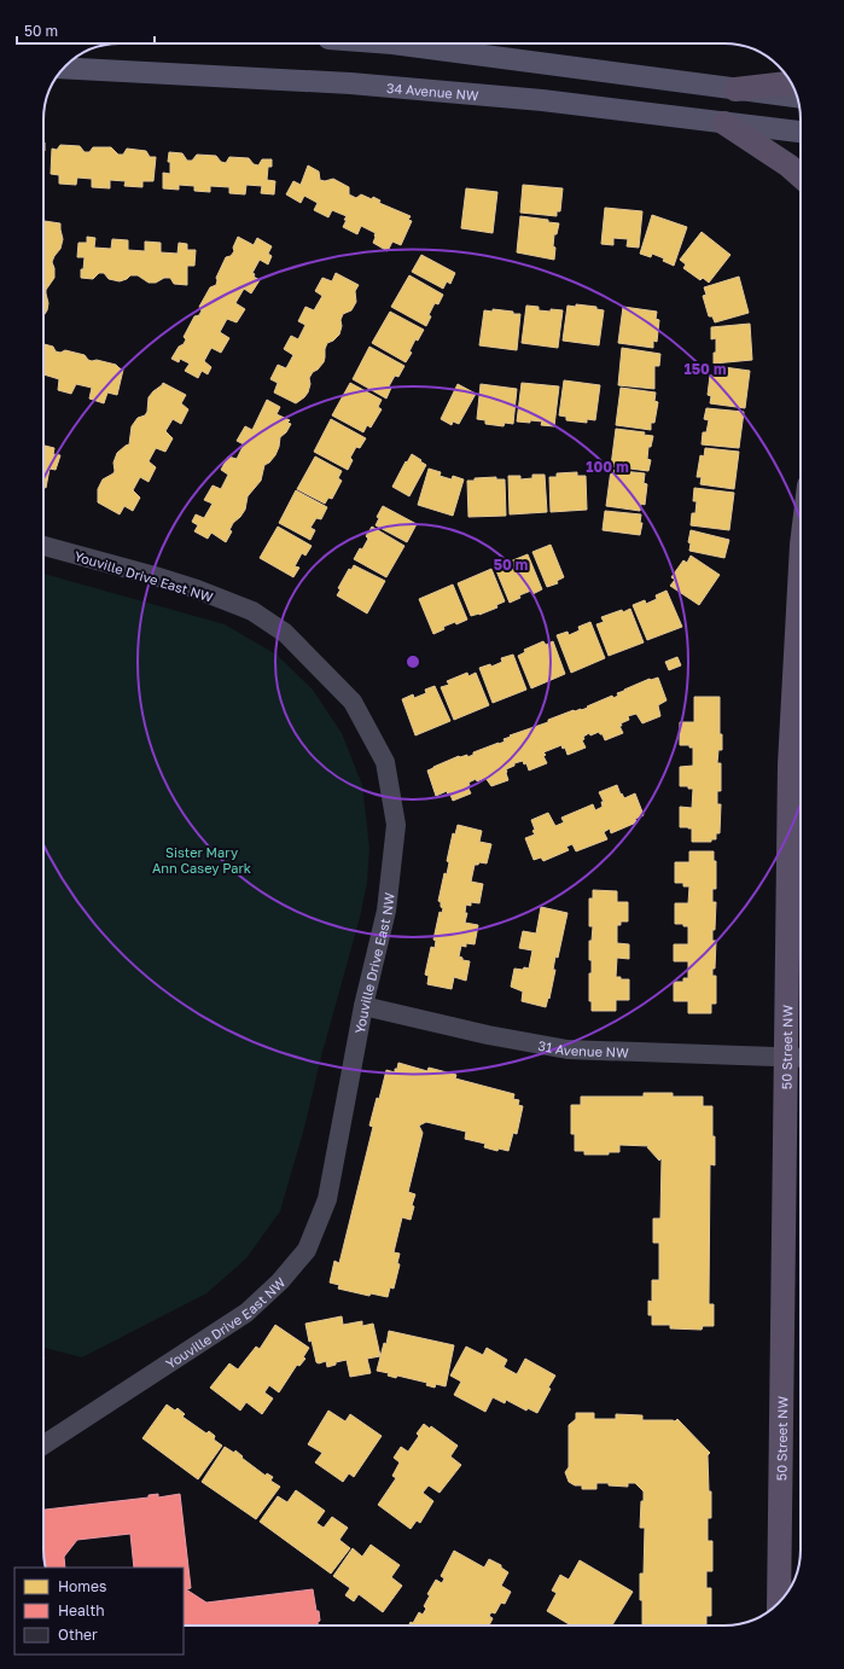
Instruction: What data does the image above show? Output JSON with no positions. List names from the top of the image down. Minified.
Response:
{"streets":{"main road":["34 Avenue NW","50 Street NW"],"street":["Youville Drive East NW","31 Avenue NW"]},"crossings":[["Youville Drive East NW","31 Avenue NW"],["50 Street NW","31 Avenue NW"]],"parks":["Sister Mary Ann Casey Park"],"legend":["Homes","Health","Other"],"scale_bar":"50 m","rings":["150 m","100 m","50 m"]}
